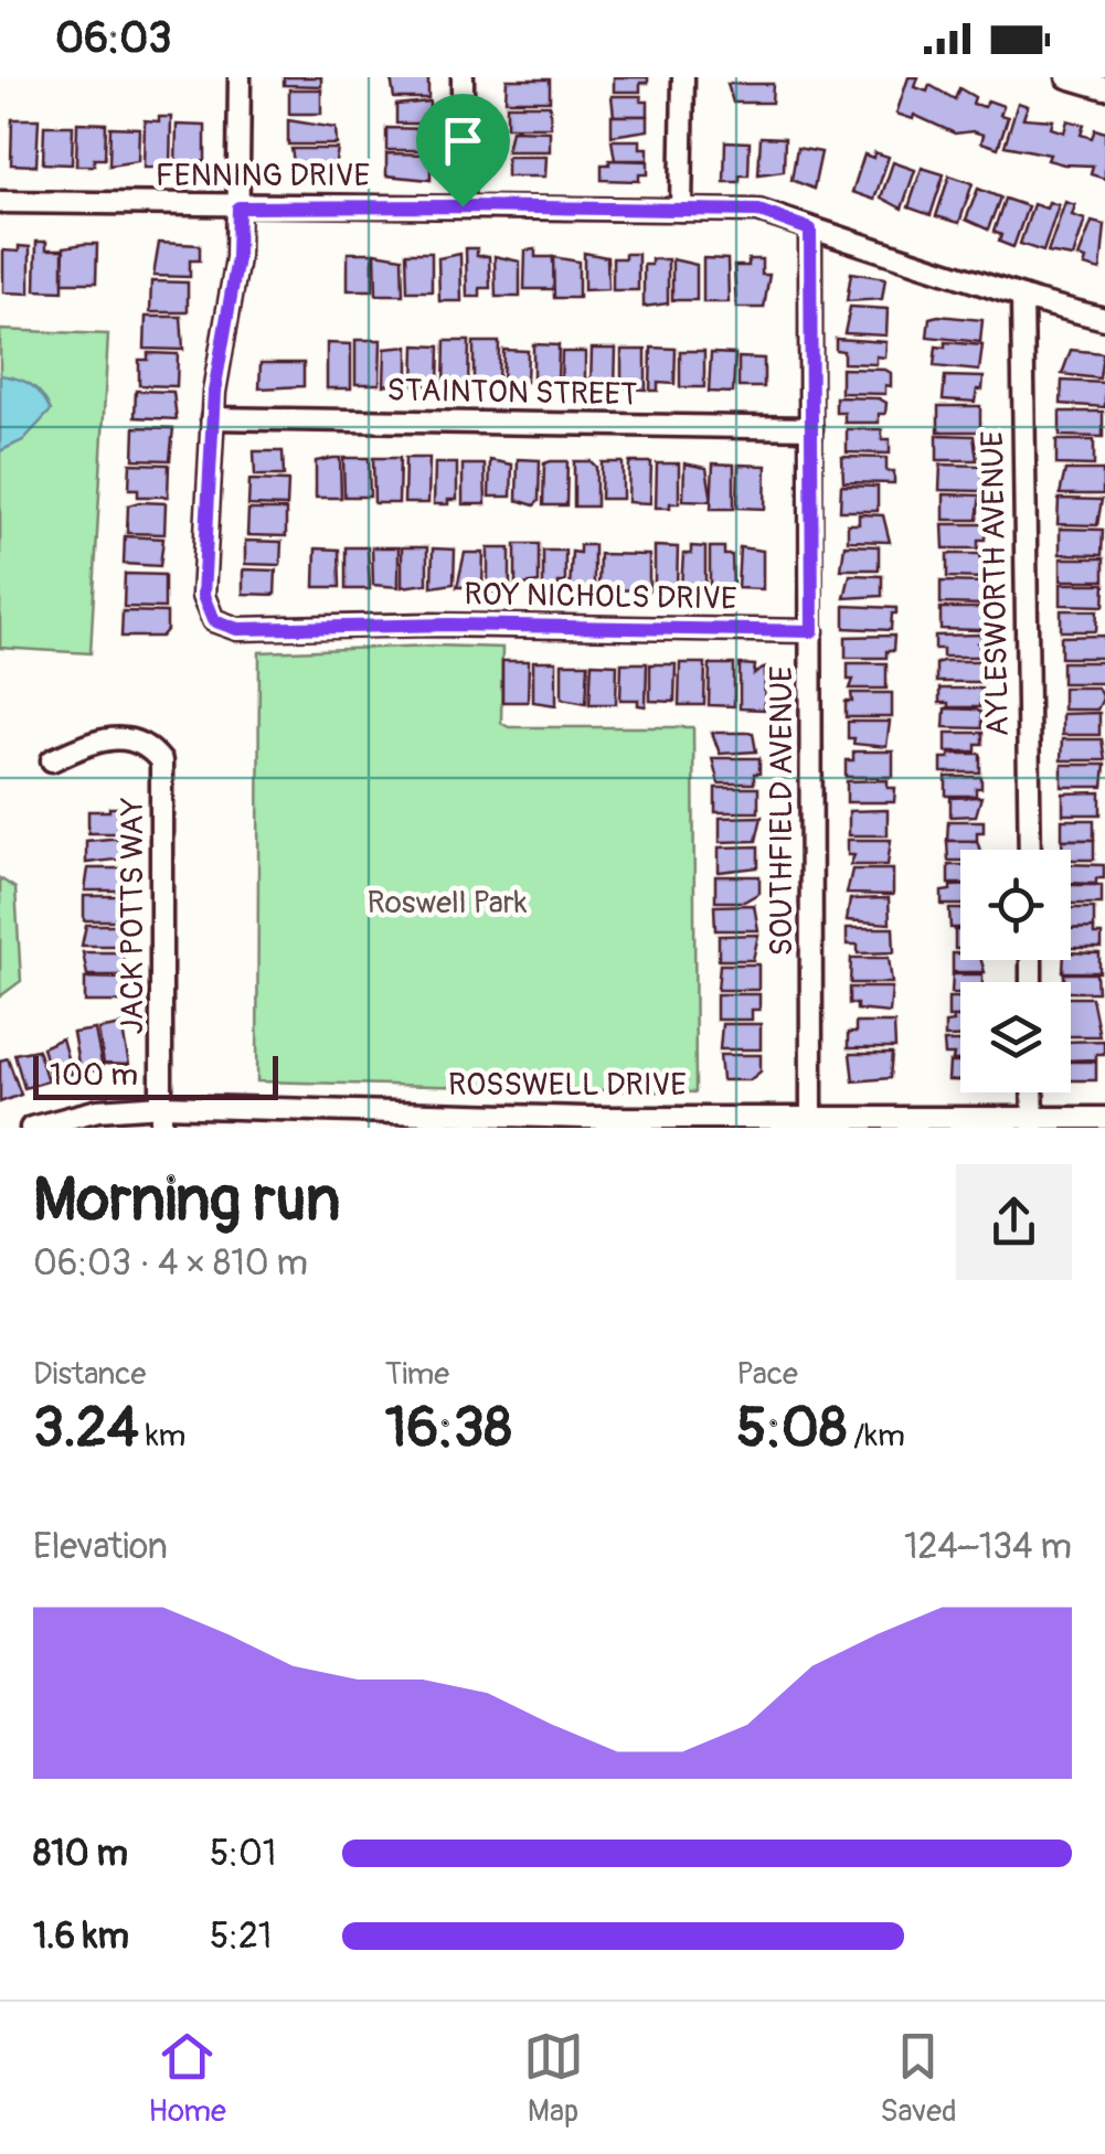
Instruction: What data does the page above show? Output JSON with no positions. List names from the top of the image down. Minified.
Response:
{"streets":{"street":["FENNING DRIVE","STAINTON STREET","AYLESWORTH AVENUE","ROY NICHOLS DRIVE","SOUTHFIELD AVENUE","JACK POTTS WAY","ROSSWELL DRIVE"]},"crossings":[["FENNING DRIVE","AYLESWORTH AVENUE"],["FENNING DRIVE","ROY NICHOLS DRIVE"],["FENNING DRIVE","SOUTHFIELD AVENUE"],["STAINTON STREET","ROY NICHOLS DRIVE"],["STAINTON STREET","SOUTHFIELD AVENUE"],["ROY NICHOLS DRIVE","SOUTHFIELD AVENUE"],["SOUTHFIELD AVENUE","ROSSWELL DRIVE"],["JACK POTTS WAY","ROSSWELL DRIVE"]],"parks":["Roswell Park"],"scale_bar":"100 m","page":{"status":"06:03","scale":"100 m","heading":["Morning run","06:03 · 4 × 810 m"],"stats":[["Distance","3.24 km"],["Time","16:38"],["Pace","5:08 /km"]],"chart":["Elevation","124–134 m"],"list":[{"name":"810 m","note":"5:01"},{"name":"1.6 km","note":"5:21"}],"tabs":["Home","Map","Saved"]}}
